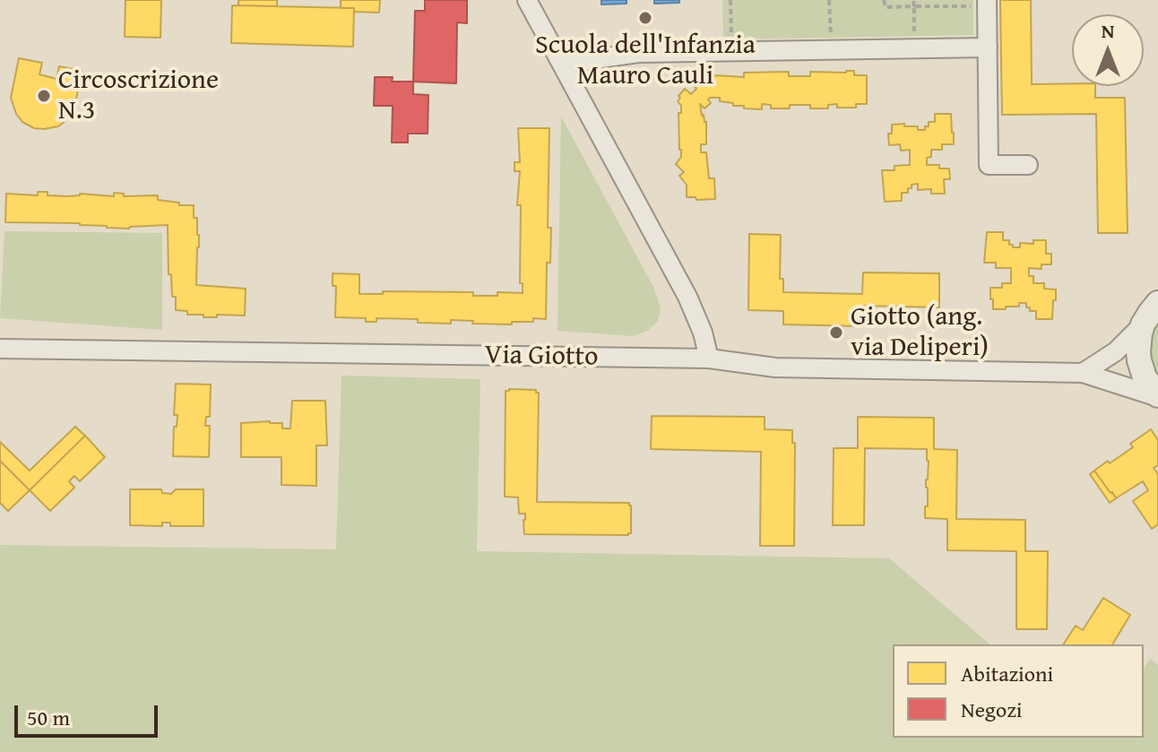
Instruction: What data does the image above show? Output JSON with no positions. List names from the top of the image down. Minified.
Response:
{"streets":{"street":["Via Giotto"]},"places":["Scuola dell'Infanzia Mauro Cauli","Circoscrizione N.3","Giotto (ang. via Deliperi)"],"legend":["Abitazioni","Negozi"],"scale_bar":"50 m","north":"top"}
